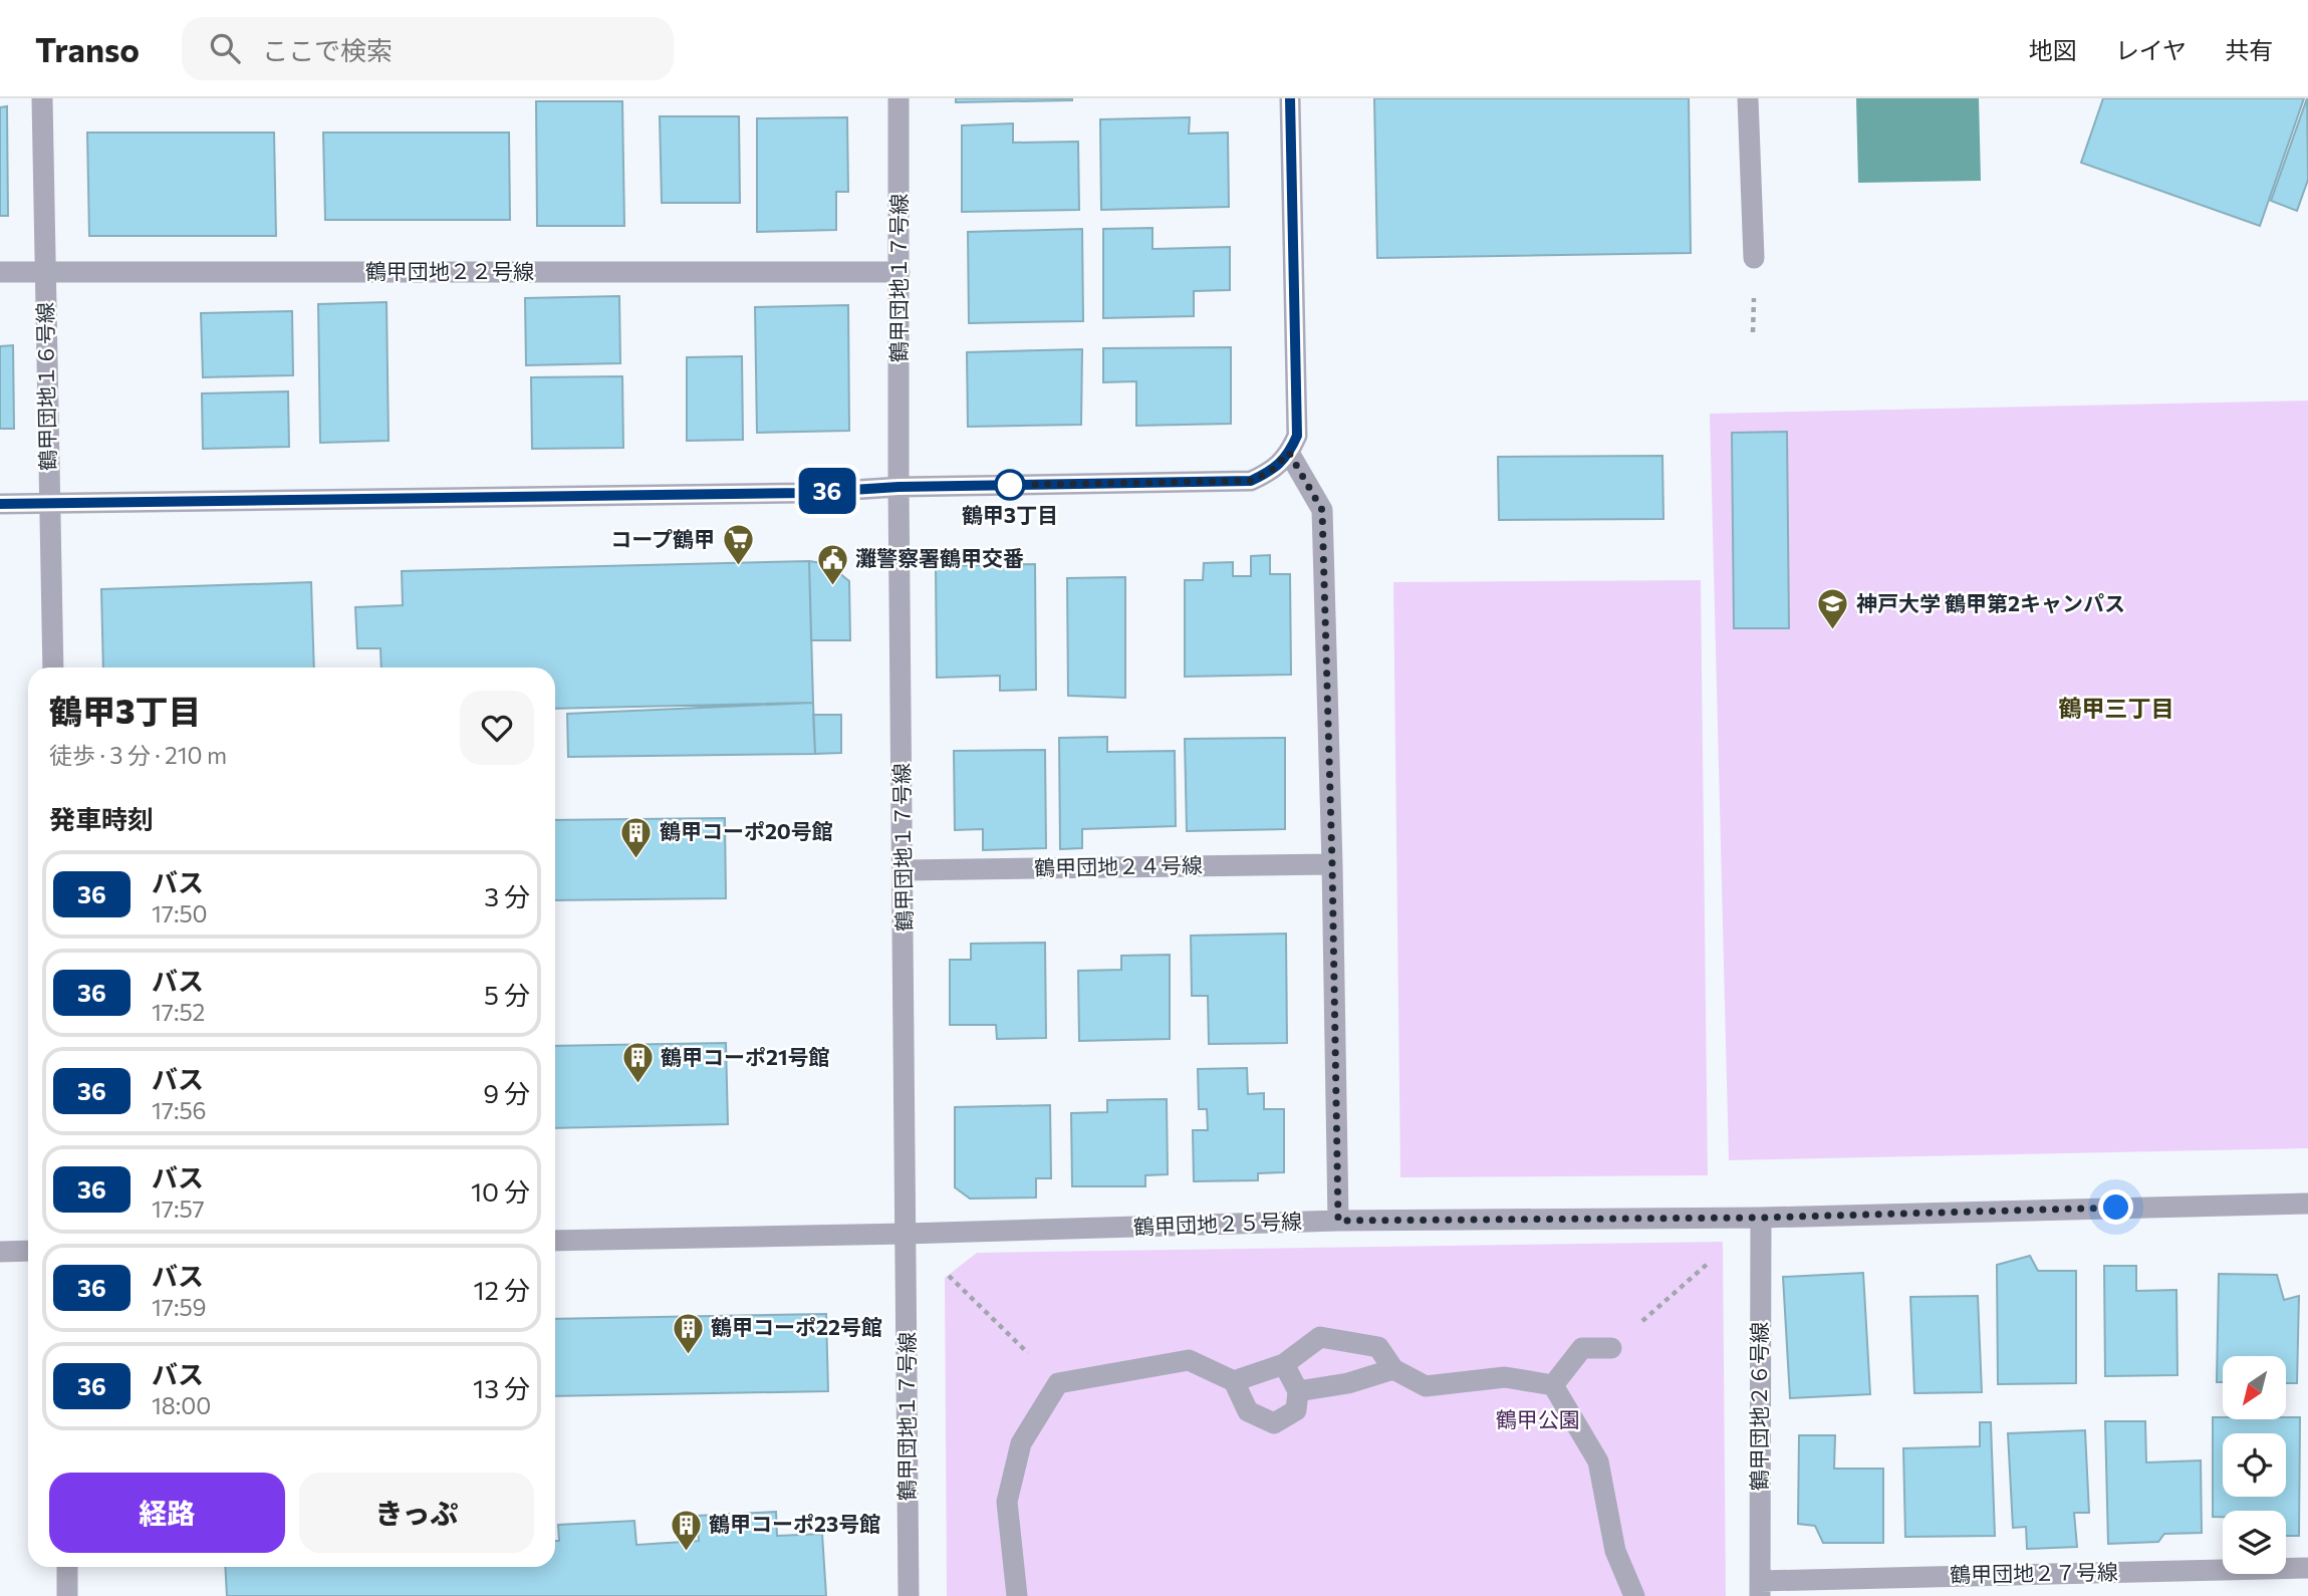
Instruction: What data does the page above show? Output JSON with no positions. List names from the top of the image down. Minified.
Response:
{"streets":{"street":["鶴甲団地２２号線","鶴甲団地１７号線","鶴甲団地１６号線","鶴甲団地２４号線","鶴甲団地２５号線","鶴甲団地２６号線","鶴甲団地２７号線"]},"crossings":[["鶴甲団地２２号線","鶴甲団地１７号線"],["鶴甲団地２２号線","鶴甲団地１６号線"],["鶴甲団地１７号線","鶴甲団地２４号線"],["鶴甲団地１７号線","鶴甲団地２５号線"],["鶴甲団地２５号線","鶴甲団地２６号線"],["鶴甲団地２６号線","鶴甲団地２７号線"]],"districts":["鶴甲三丁目"],"parks":["鶴甲公園"],"places":{"other":["鶴甲3丁目"],"supermarket":["コープ鶴甲"],"public building":["灘警察署鶴甲交番"],"school or university":["神戸大学 鶴甲第2キャンパス"],"building":["鶴甲コーポ20号館","鶴甲コーポ21号館","鶴甲コーポ22号館","鶴甲コーポ23号館"]},"lines":["bus line 36"],"north":"bottom left","page":{"header":"Transo","search":"ここで検索","nav":["地図","レイヤ","共有"],"on_map":"36","heading":[["鶴甲3丁目","徒歩 · 3 分 · 210 m"],"発車時刻"],"list":[{"mark":"36","name":"バス","note":"17:50","value":"3 分"},{"mark":"36","name":"バス","note":"17:52","value":"5 分"},{"mark":"36","name":"バス","note":"17:56","value":"9 分"},{"mark":"36","name":"バス","note":"17:57","value":"10 分"},{"mark":"36","name":"バス","note":"17:59","value":"12 分"},{"mark":"36","name":"バス","note":"18:00","value":"13 分"}],"buttons":["経路","きっぷ"]}}
